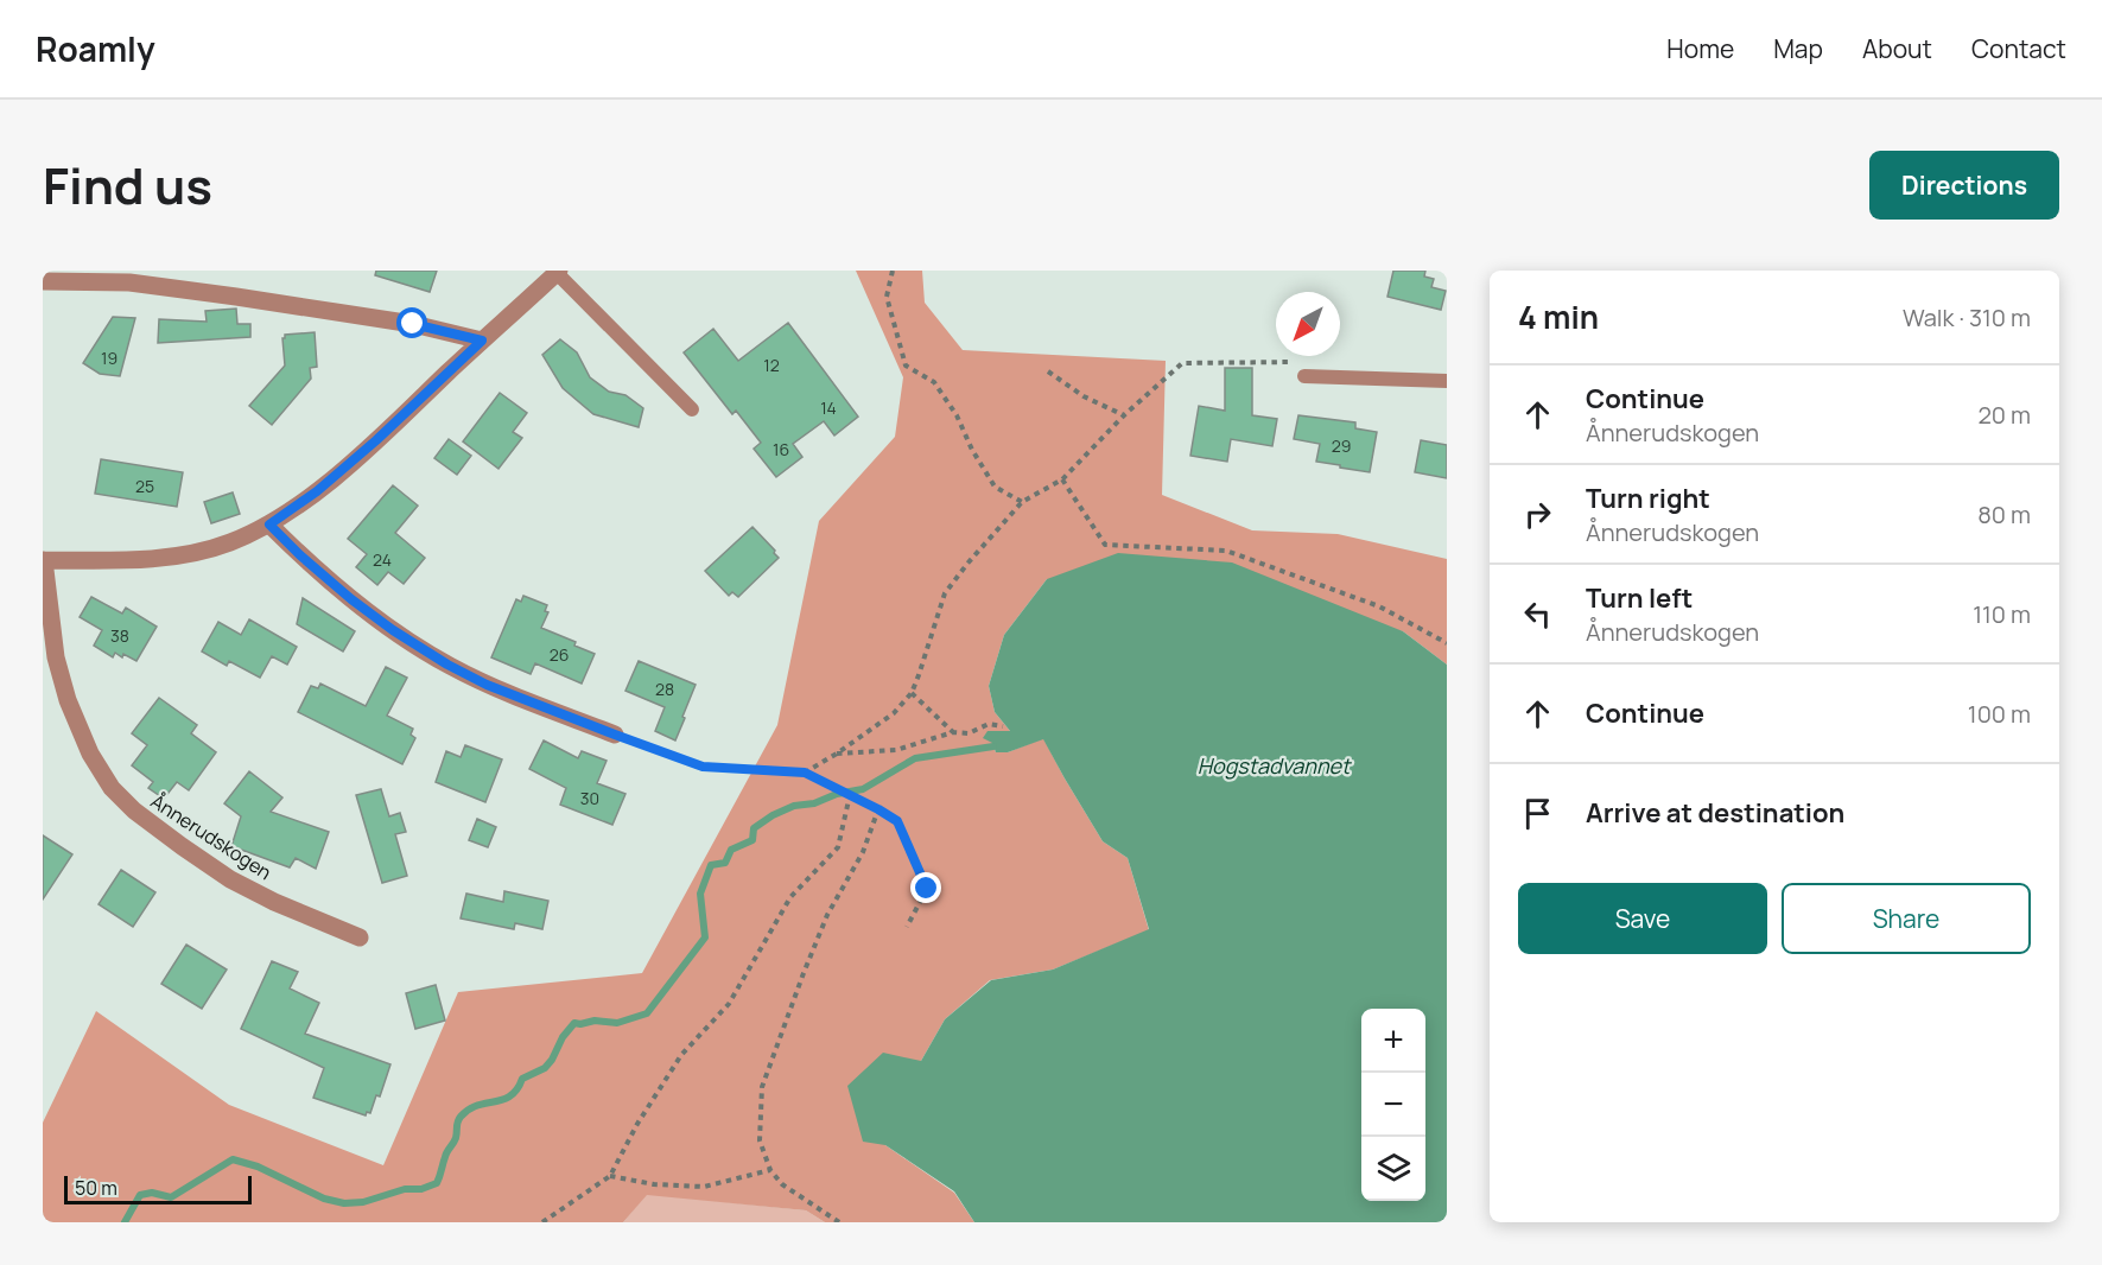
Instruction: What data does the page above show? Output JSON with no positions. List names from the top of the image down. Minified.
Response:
{"streets":{"street":["Ånnerudskogen"]},"water":["Hogstadvannet"],"house_numbers":["19","12","14","29","16","25","24","38","26","28","30"],"scale_bar":"50 m","north":"bottom left","page":{"header":"Roamly","nav":["Home","Map","About","Contact"],"title":"Find us","buttons":["Directions",["Save","Share"]],"heading":["4 min","Walk · 310 m"],"list":[["Continue","Ånnerudskogen","20 m"],["Turn right","Ånnerudskogen","80 m"],["Turn left","Ånnerudskogen","110 m"],["Continue","100 m"],"Arrive at destination"],"map_buttons":["+","−"],"scale":"50 m"}}
